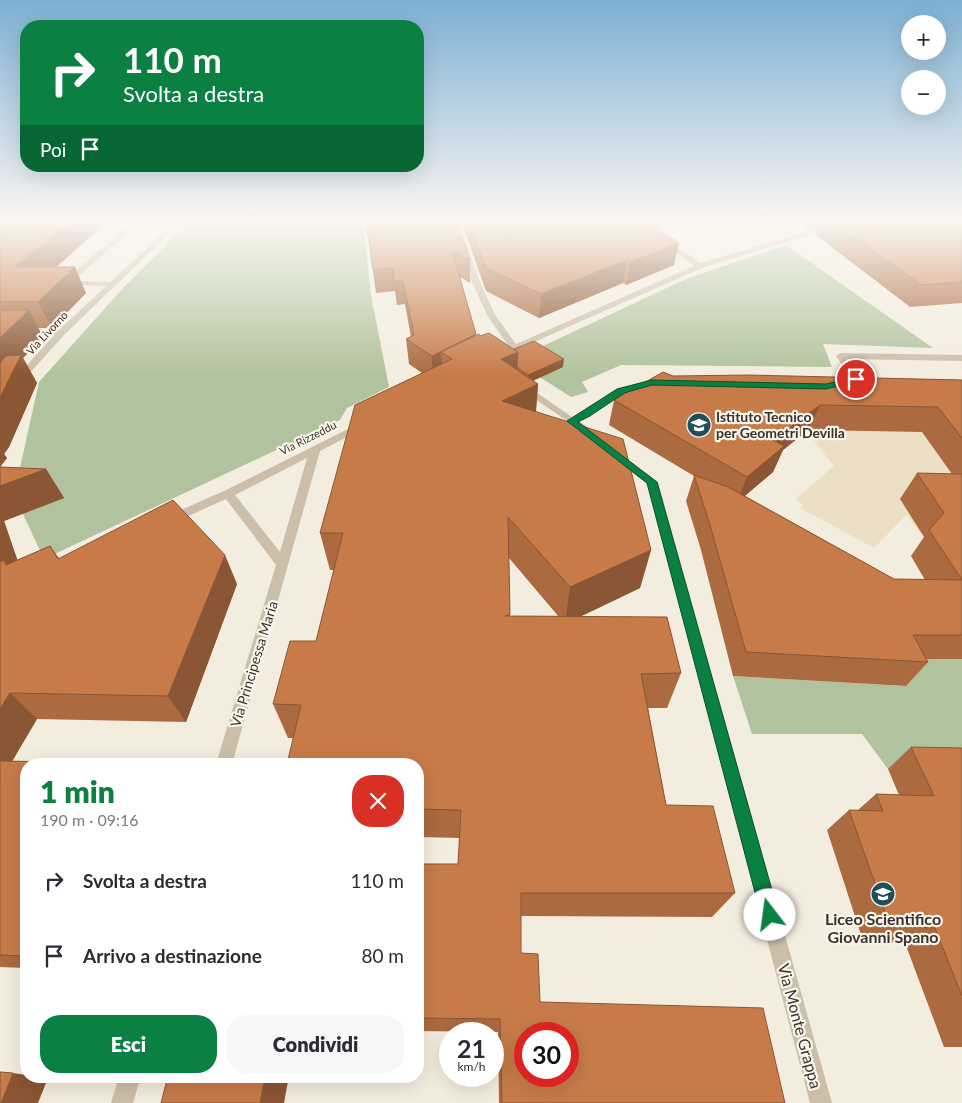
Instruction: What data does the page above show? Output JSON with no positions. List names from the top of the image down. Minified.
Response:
{"streets":{"street":["Via Livorno","Via Rizzeddu","Via Principessa Maria","Via Monte Grappa"]},"crossings":[["Via Rizzeddu","Via Principessa Maria"]],"places":{"school or university":["Istituto Tecnico per Geometri Devilla","Liceo Scientifico Giovanni Spano"]},"page":{"map_buttons":["+","−"],"turn":["110 m","Svolta a destra"],"then":"Poi","heading":["1 min","190 m · 09:16"],"list":[{"name":"Svolta a destra","value":"110 m"},{"name":"Arrivo a destinazione","value":"80 m"}],"buttons":["Esci","Condividi"],"speed":"21 km/h","limit":"30"}}
